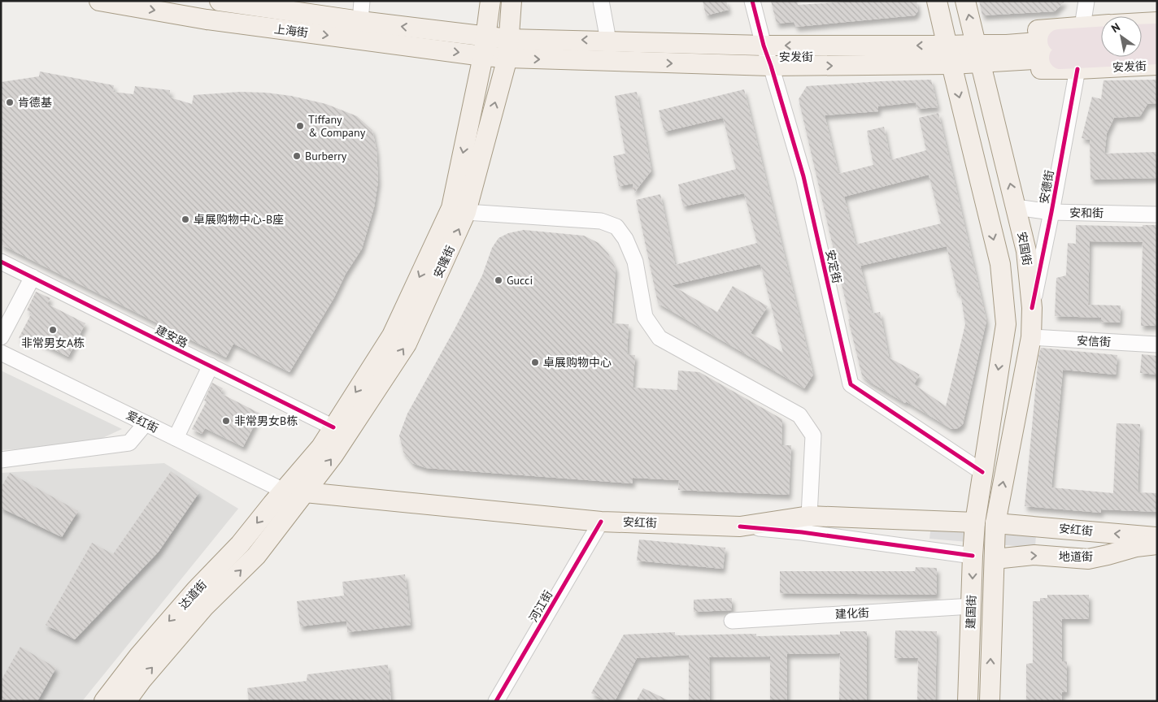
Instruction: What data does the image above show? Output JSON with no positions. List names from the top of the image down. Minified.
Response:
{"streets":{"highway":["安发街"],"main road":["上海街","安国街","安隆街","安红街","地道街","达道街","建国街"],"street":["安德街","安和街","安定街","建安路","安信街","爱红街","河江街","建化街"]},"crossings":[["上海街","安发街"],["上海街","安隆街"],["安发街","安德街"],["安发街","安国街"],["安发街","安隆街"],["安发街","安定街"],["安德街","安和街"],["安德街","安国街"],["安和街","安国街"],["安国街","安信街"],["安国街","安红街"],["安国街","建国街"],["安隆街","建安路"],["安隆街","爱红街"],["安隆街","安红街"],["安隆街","达道街"],["爱红街","达道街"],["安红街","达道街"],["安红街","河江街"],["安红街","建国街"],["地道街","建国街"],["建国街","建化街"]],"one_way":["地道街"],"places":["肯德基","Tiffany & Company","Burberry","卓展购物中心-B座","Gucci","非常男女A栋","卓展购物中心","非常男女B栋"],"north":"top left"}
